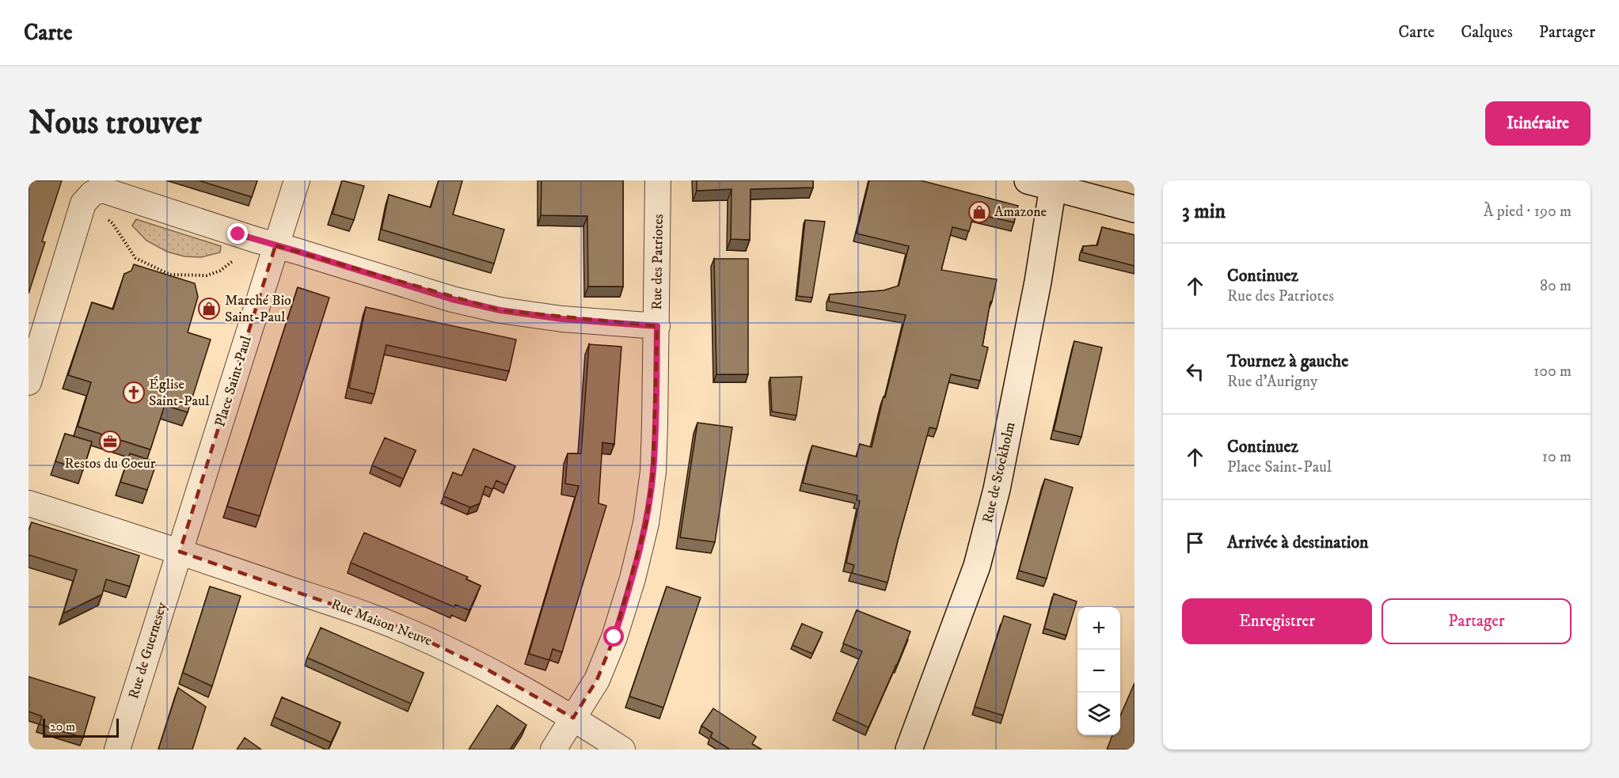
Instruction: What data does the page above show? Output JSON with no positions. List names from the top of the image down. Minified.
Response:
{"streets":{"street":["Rue des Patriotes","Place Saint-Paul","Rue de Stockholm","Rue Maison Neuve","Rue de Guernesey"]},"crossings":[["Rue des Patriotes","Rue Maison Neuve"],["Place Saint-Paul","Rue Maison Neuve"],["Place Saint-Paul","Rue de Guernesey"],["Rue Maison Neuve","Rue de Guernesey"]],"places":{"shop":["Amazone","Marché Bio Saint-Paul"],"church":["Église Saint-Paul"],"office":["Restos du Coeur"]},"scale_bar":"20 m","page":{"header":"Carte","nav":["Carte","Calques","Partager"],"buttons":["Itinéraire",["Enregistrer","Partager"]],"title":"Nous trouver","heading":["3 min","À pied · 190 m"],"list":[["Continuez","Rue des Patriotes","80 m"],["Tournez à gauche","Rue d'Aurigny","100 m"],["Continuez","Place Saint-Paul","10 m"],"Arrivée à destination"],"map_buttons":["+","−"],"scale":"20 m"}}
